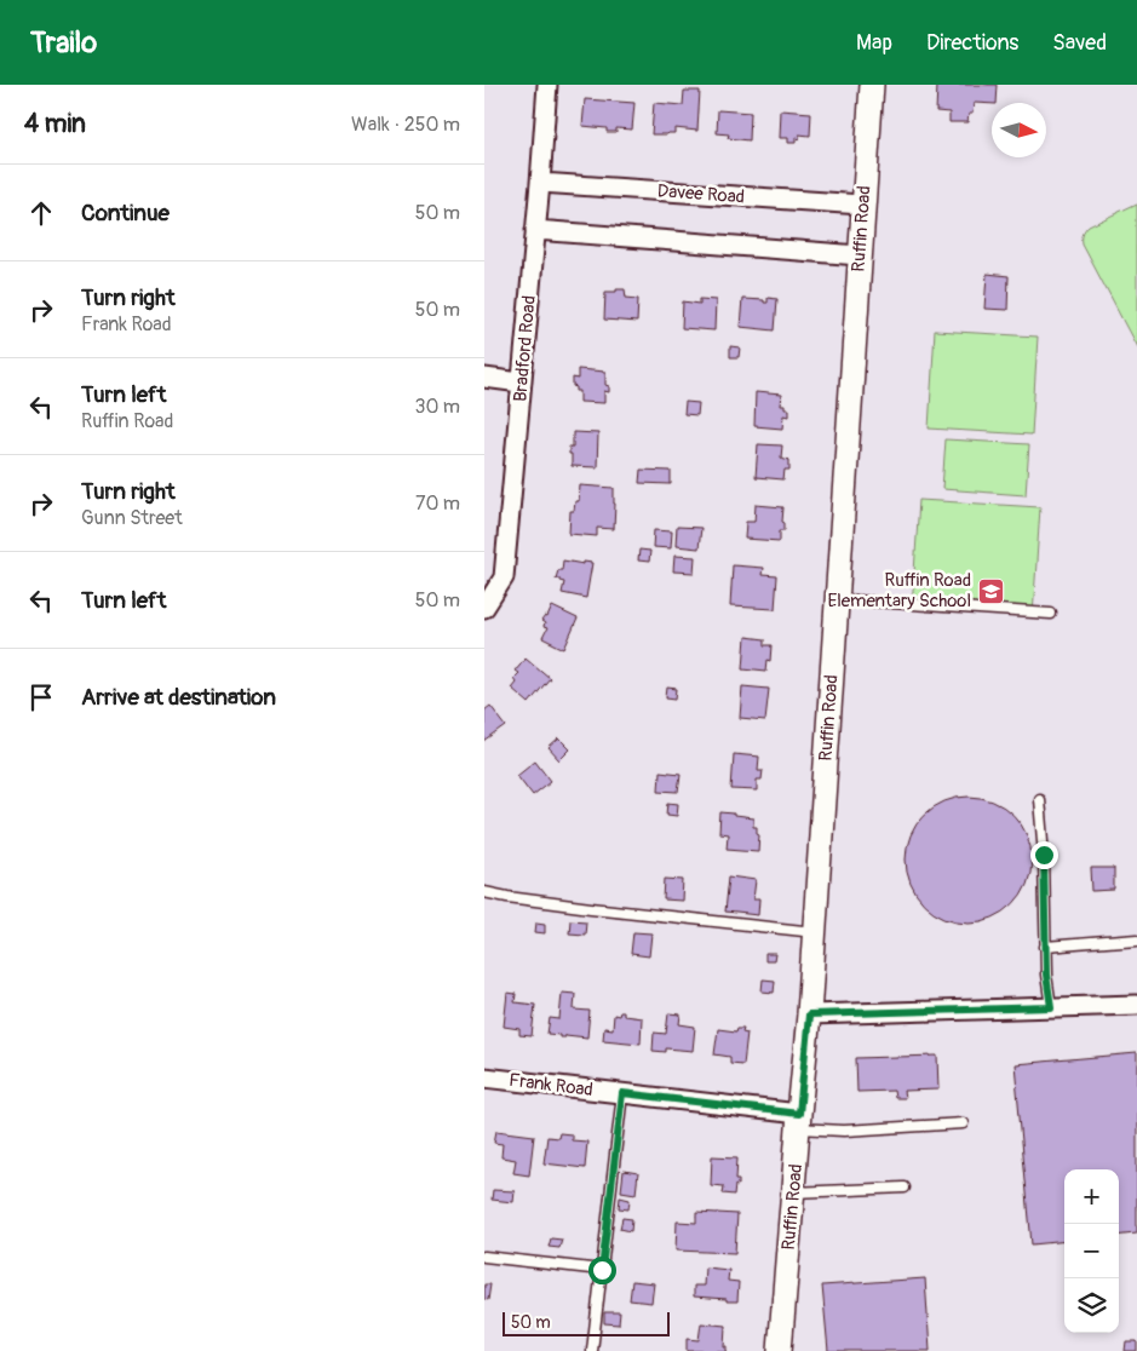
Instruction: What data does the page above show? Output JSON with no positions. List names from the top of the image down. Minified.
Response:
{"streets":{"street":["Davee Road","Ruffin Road","Bradford Road","Frank Road"]},"crossings":[["Davee Road","Ruffin Road"],["Davee Road","Bradford Road"],["Ruffin Road","Frank Road"]],"places":{"school or university":["Ruffin Road Elementary School"]},"scale_bar":"50 m","north":"right","page":{"header":"Trailo","nav":["Map","Directions","Saved"],"heading":["4 min","Walk · 250 m"],"list":[["Continue","50 m"],["Turn right","Frank Road","50 m"],["Turn left","Ruffin Road","30 m"],["Turn right","Gunn Street","70 m"],["Turn left","50 m"],"Arrive at destination"],"map_buttons":["+","−"],"scale":"50 m"}}
